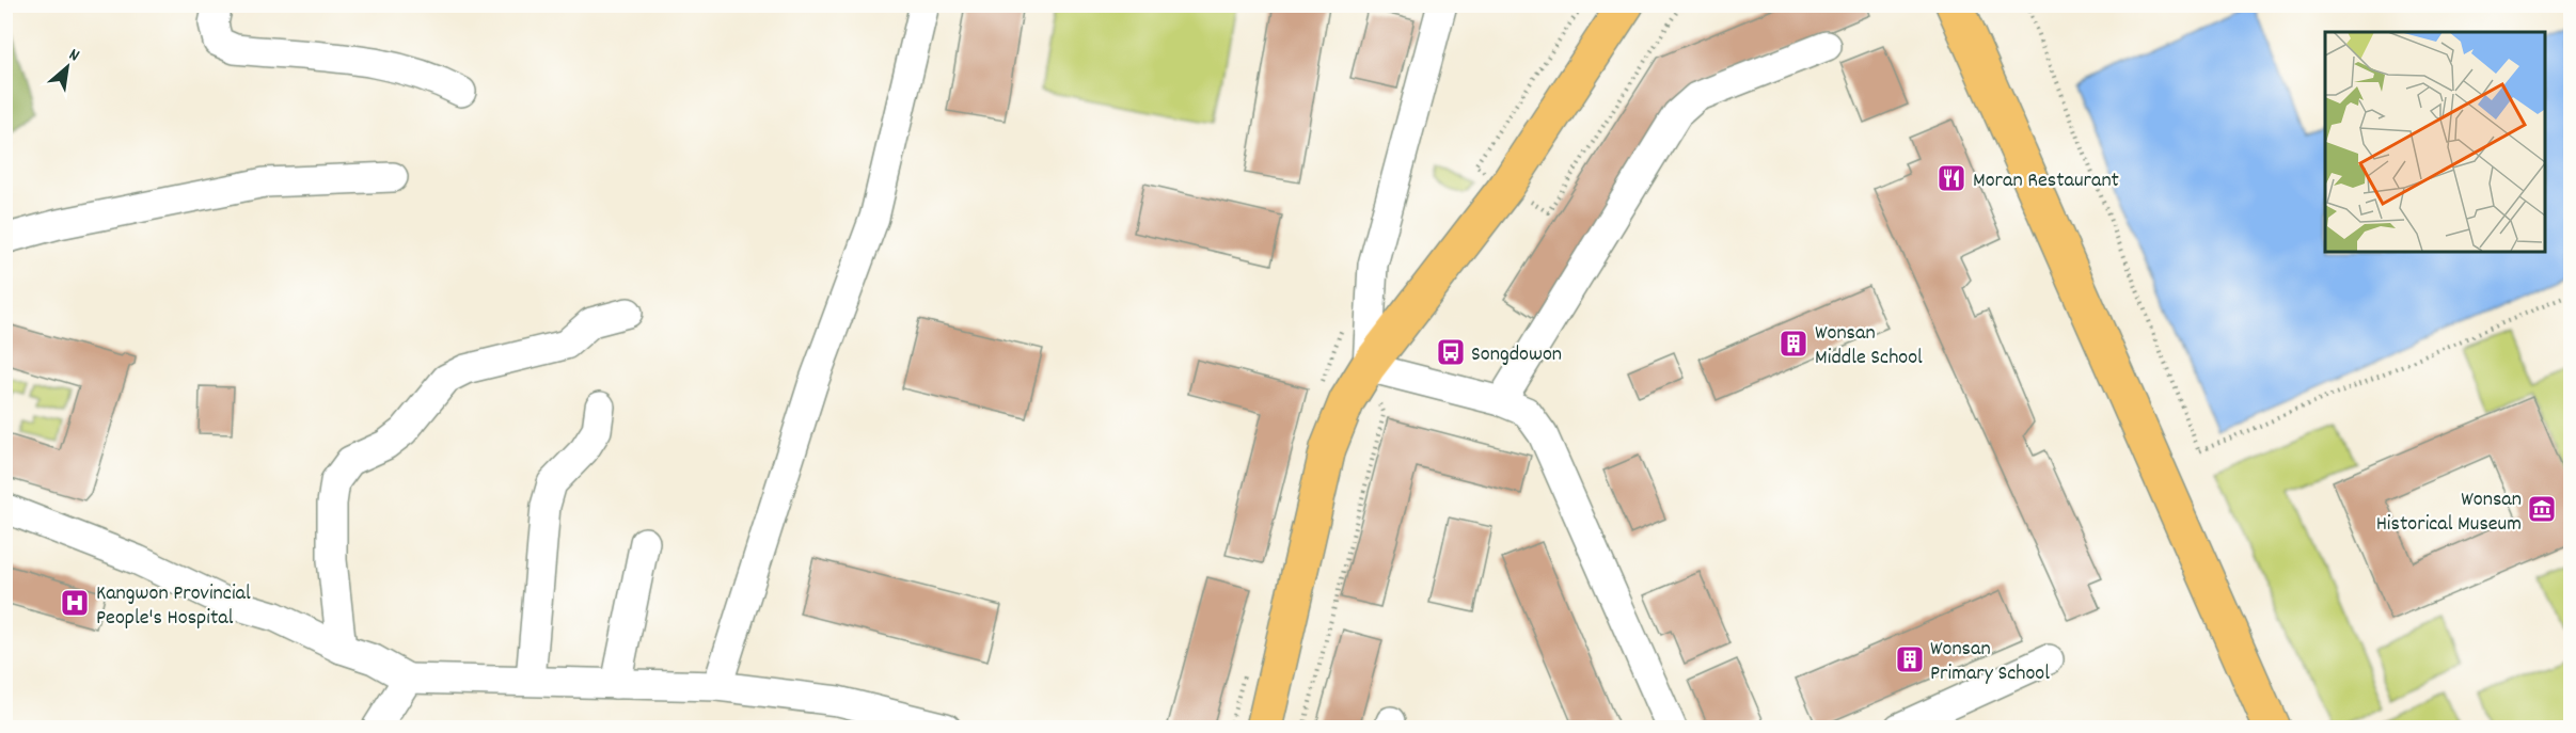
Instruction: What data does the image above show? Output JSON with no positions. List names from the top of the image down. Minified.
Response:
{"places":{"restaurant":["Moran Restaurant"],"building":["Wonsan Middle School","Wonsan Primary School"],"bus stop":["Songdowon"],"museum":["Wonsan Historical Museum"],"hospital":["Kangwon Provincial People's Hospital"]},"north":"top right"}
